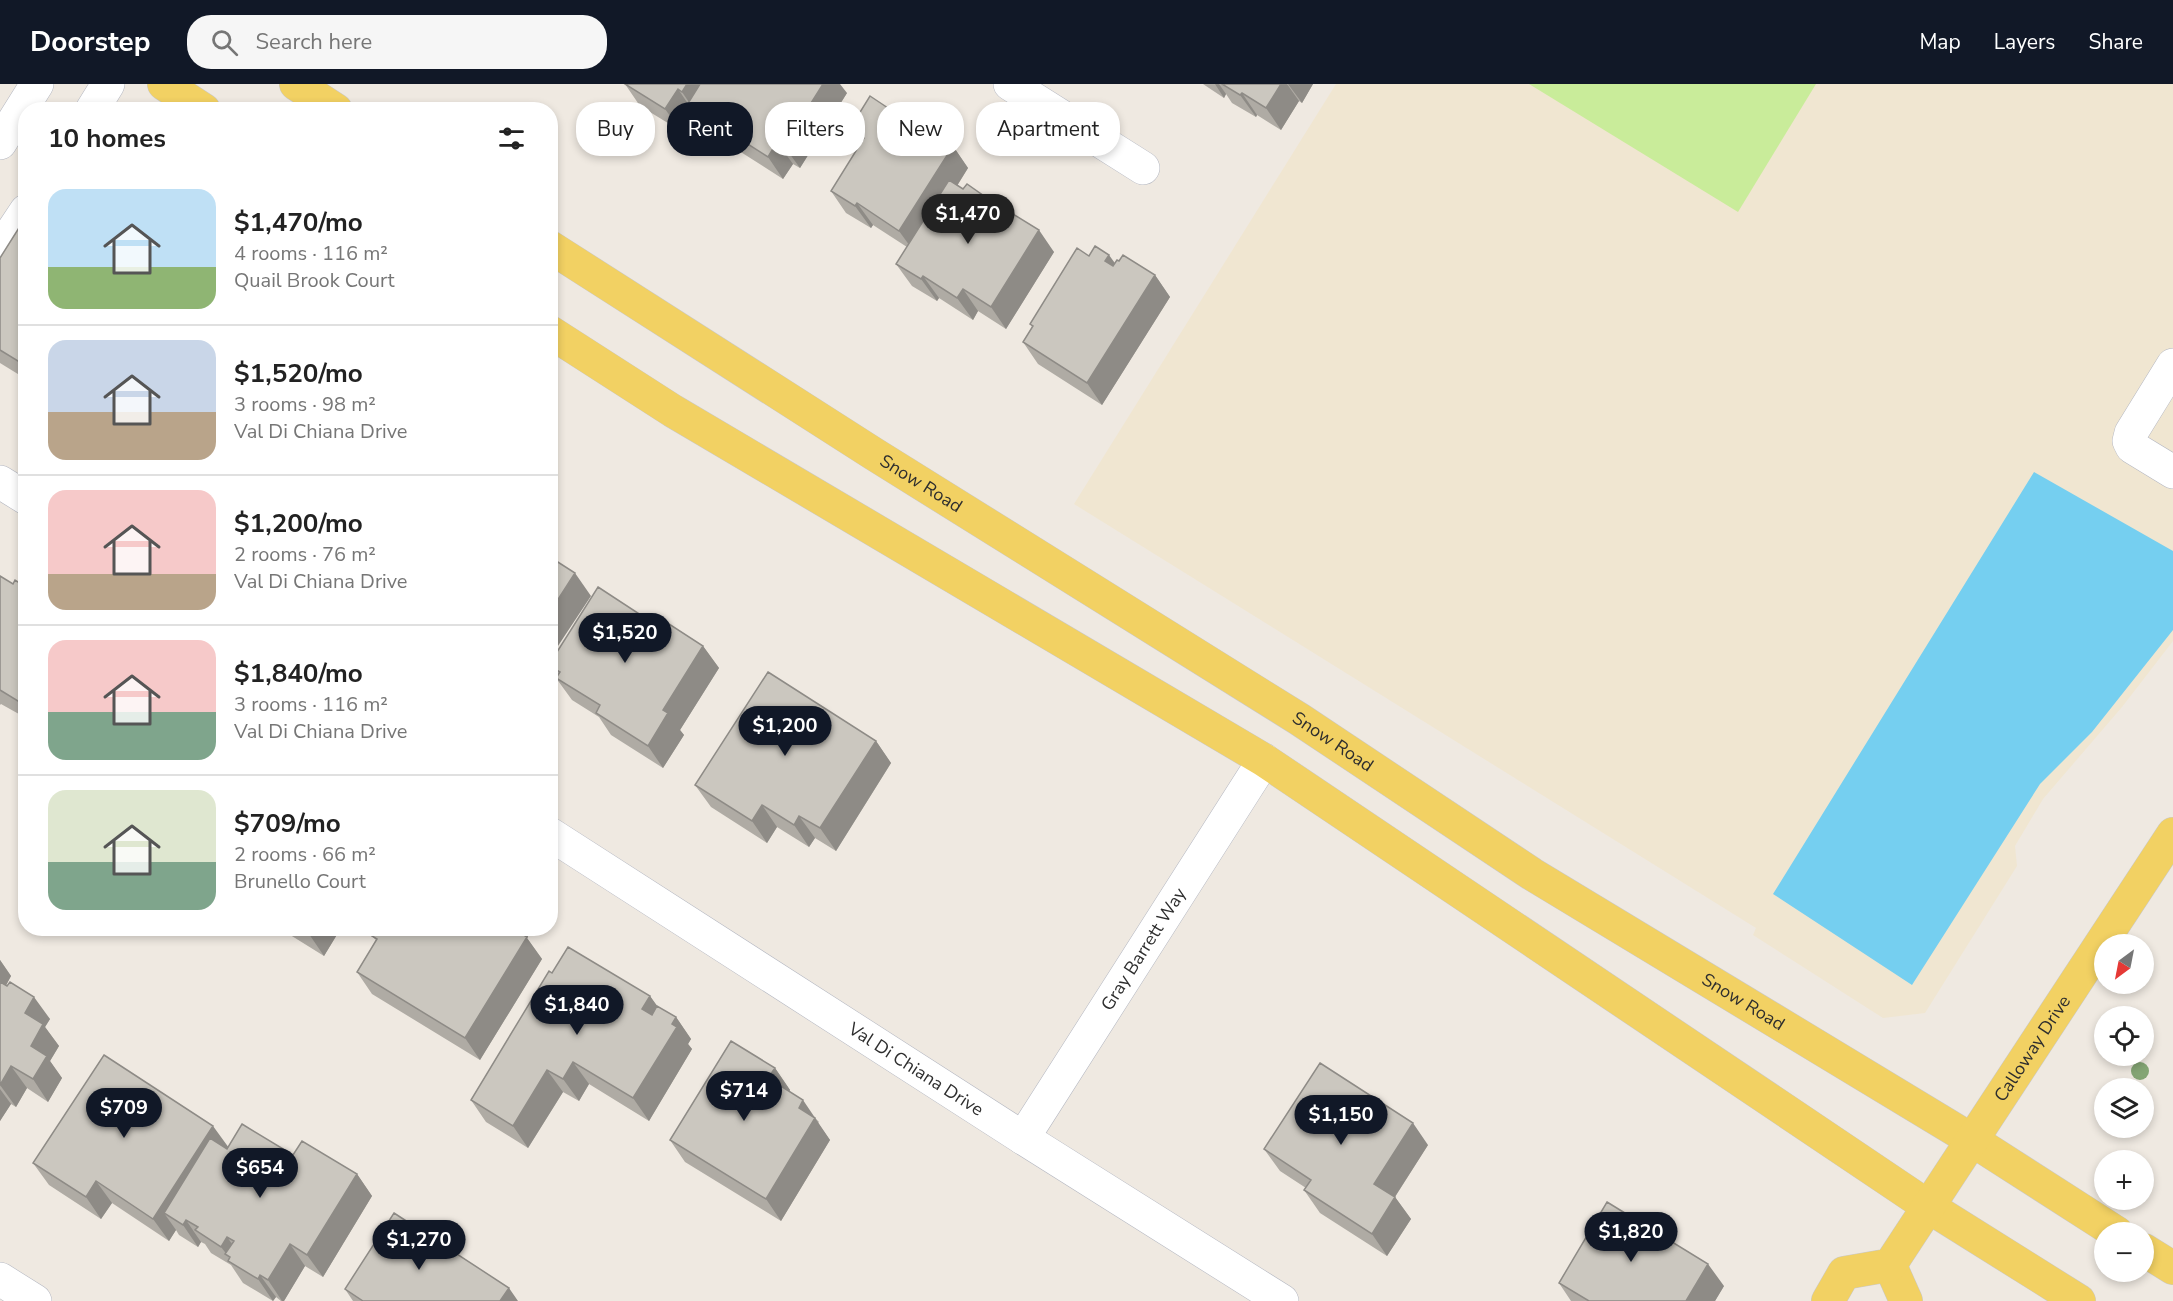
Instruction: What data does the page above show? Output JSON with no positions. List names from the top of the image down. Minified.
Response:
{"streets":{"main road":["Snow Road","Calloway Drive"],"street":["Gray Barrett Way","Val Di Chiana Drive"]},"crossings":[["Snow Road","Calloway Drive"],["Gray Barrett Way","Val Di Chiana Drive"]],"north":"bottom left","page":{"header":"Doorstep","search":"Search here","nav":["Map","Layers","Share"],"chip":["Buy","Rent","Filters","New","Apartment"],"heading":"10 homes","list":[{"name":"$1,470/mo","note":"4 rooms · 116 m² · Quail Brook Court"},{"name":"$1,520/mo","note":"3 rooms · 98 m² · Val Di Chiana Drive"},{"name":"$1,200/mo","note":"2 rooms · 76 m² · Val Di Chiana Drive"},{"name":"$1,840/mo","note":"3 rooms · 116 m² · Val Di Chiana Drive"},{"name":"$709/mo","note":"2 rooms · 66 m² · Brunello Court"}],"price":["$1,470","$1,520","$1,200","$1,840","$714","$709","$1,150","$654","$1,820","$1,270"],"map_buttons":["+","−"]}}
